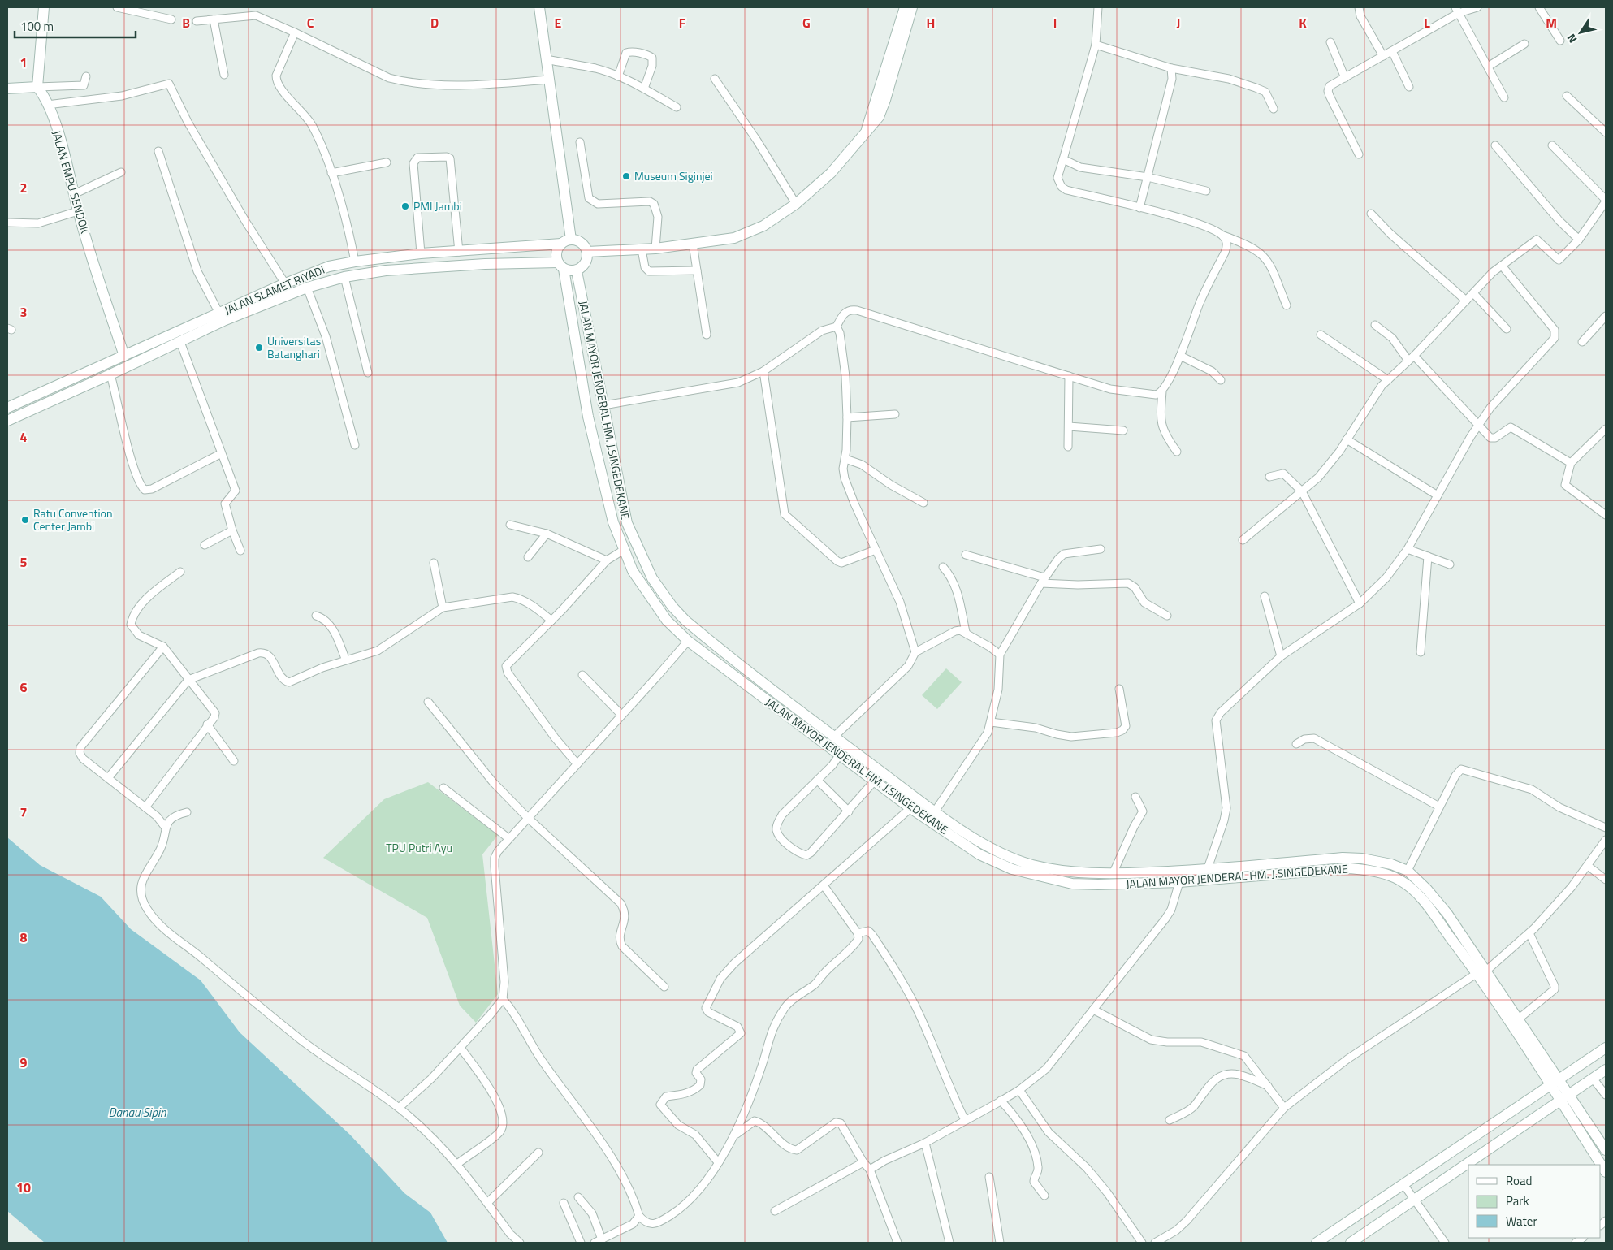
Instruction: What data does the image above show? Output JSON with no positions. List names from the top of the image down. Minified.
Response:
{"streets":{"main road":["JALAN EMPU SENDOK","JALAN SLAMET RIYADI","JALAN MAYOR JENDERAL HM. J.SINGEDEKANE"]},"crossings":[["JALAN EMPU SENDOK","JALAN SLAMET RIYADI"],["JALAN SLAMET RIYADI","JALAN MAYOR JENDERAL HM. J.SINGEDEKANE"]],"water":["Danau Sipin"],"parks":["TPU Putri Ayu"],"places":["Museum Siginjei","PMI Jambi","Universitas Batanghari","Ratu Convention Center Jambi"],"legend":["Road","Park","Water"],"scale_bar":"100 m","north":"bottom left","grid":{"columns":["B","C","D","E","F","G","H","I","J","K","L","M"],"rows":["1","2","3","4","5","6","7","8","9","10"]}}
